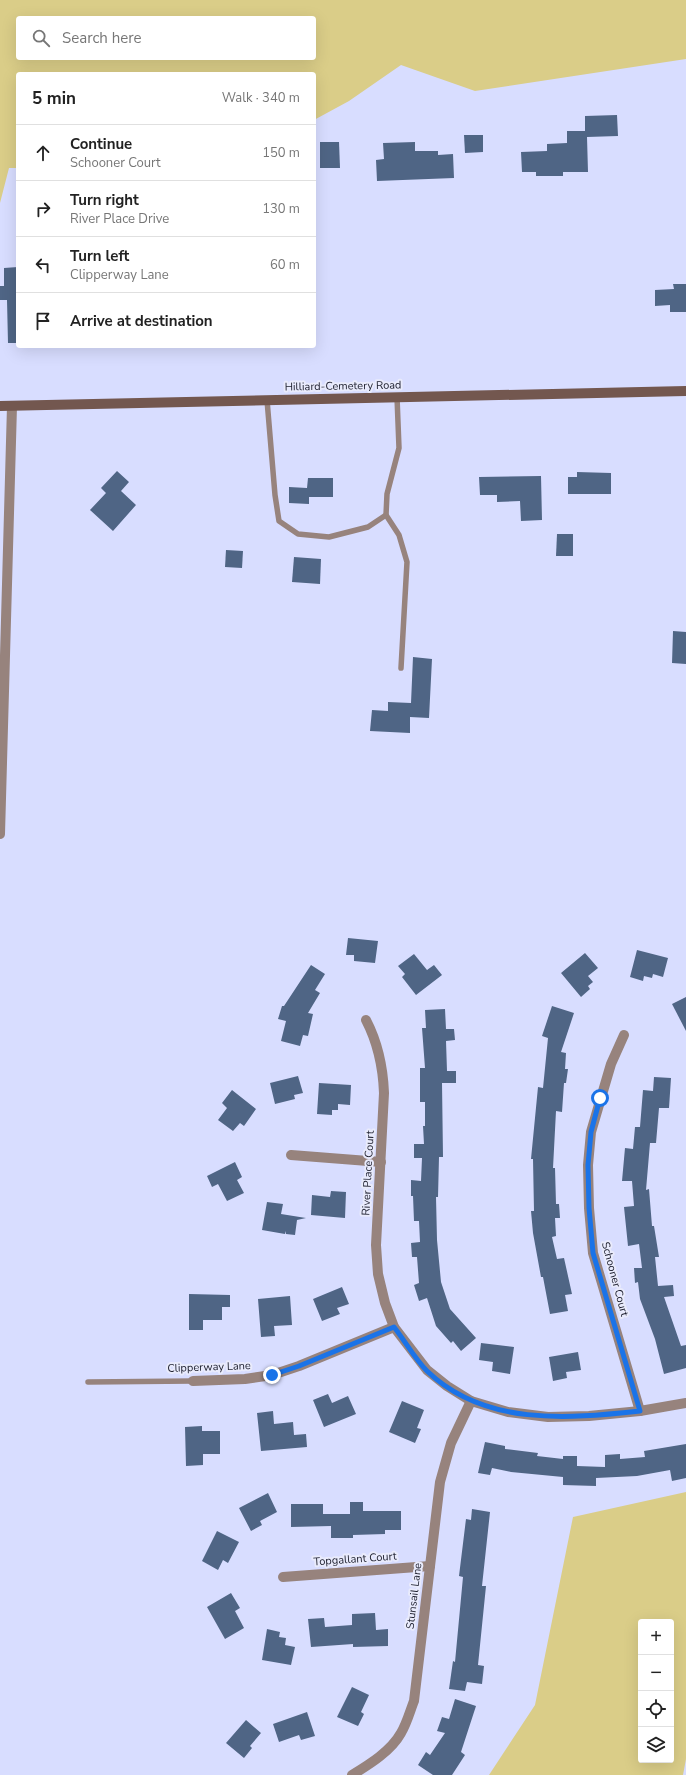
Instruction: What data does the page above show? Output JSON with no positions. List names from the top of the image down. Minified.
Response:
{"streets":{"main road":["Hilliard-Cemetery Road"],"street":["River Place Court","Schooner Court","Clipperway Lane","Topgallant Court","Stunsail Lane"]},"crossings":[["River Place Court","Schooner Court"],["River Place Court","Clipperway Lane"],["River Place Court","Stunsail Lane"],["Topgallant Court","Stunsail Lane"]],"page":{"search":"Search here","heading":["5 min","Walk · 340 m"],"list":[["Continue","Schooner Court","150 m"],["Turn right","River Place Drive","130 m"],["Turn left","Clipperway Lane","60 m"],"Arrive at destination"],"map_buttons":["+","−"]}}
